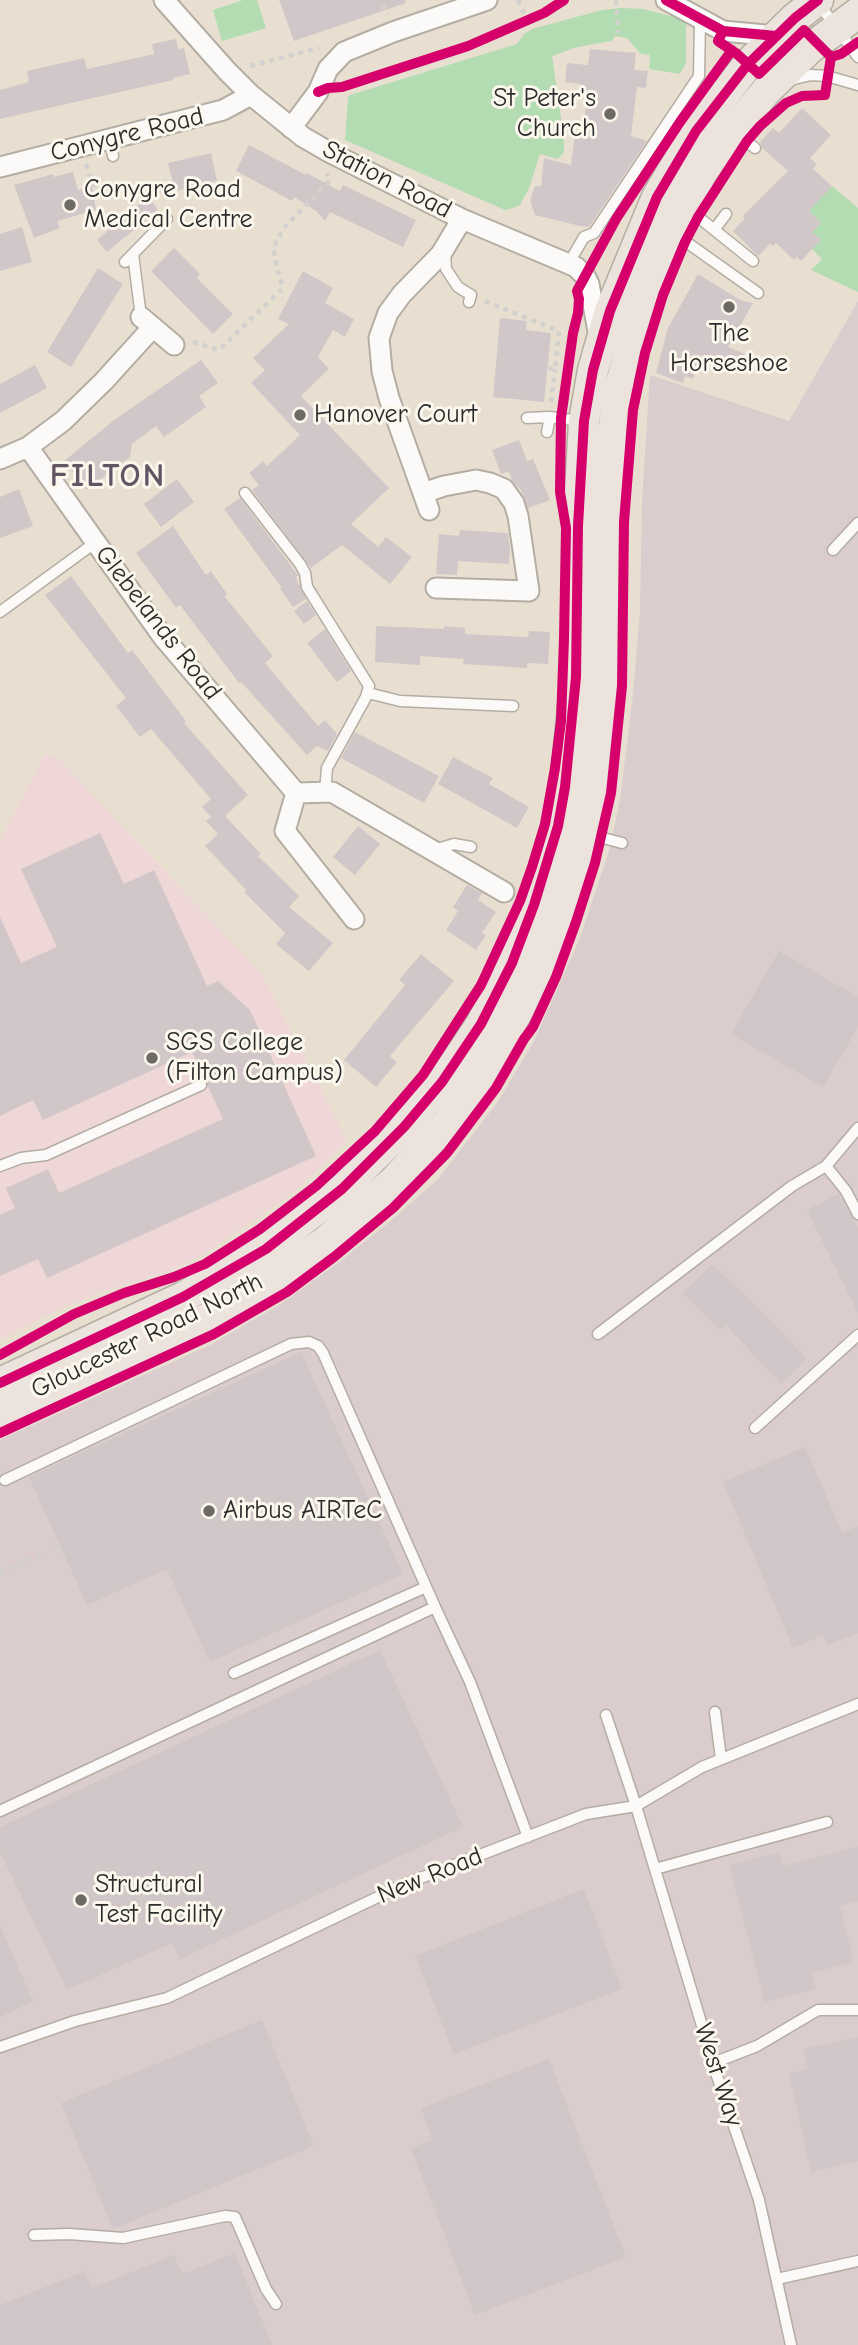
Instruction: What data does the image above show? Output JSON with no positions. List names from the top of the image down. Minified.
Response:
{"streets":{"main road":["Gloucester Road North"],"street":["Conygre Road","Station Road","Glebelands Road"],"lane":["New Road","West Way"]},"crossings":[["Conygre Road","Station Road"],["New Road","West Way"]],"districts":["FILTON"],"places":["St Peter's Church","Conygre Road Medical Centre","The Horseshoe","Hanover Court","SGS College (Filton Campus)","Airbus AIRTeC","Structural Test Facility"]}
